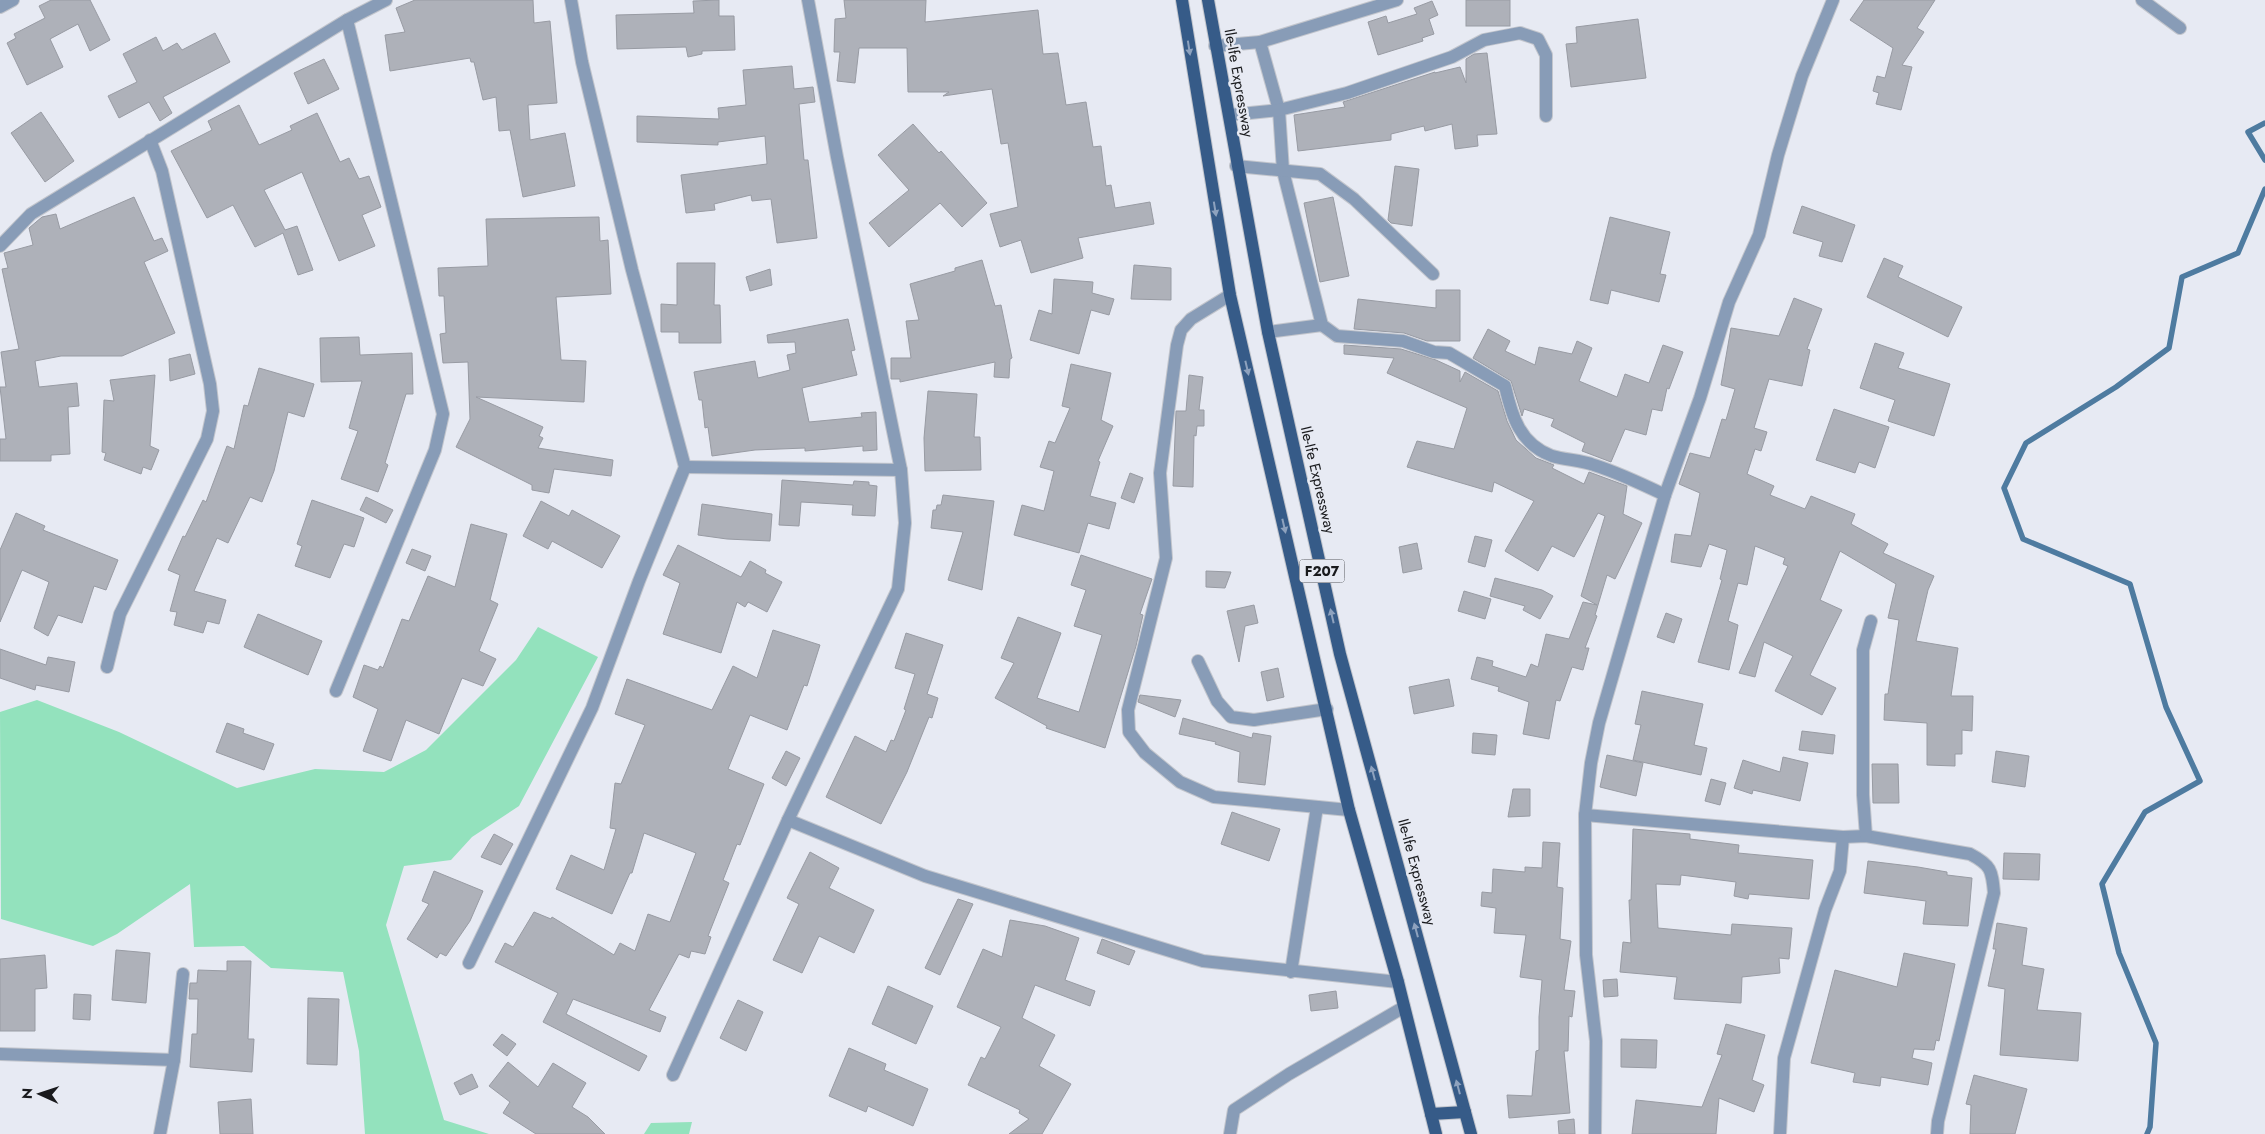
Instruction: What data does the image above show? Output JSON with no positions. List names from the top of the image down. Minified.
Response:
{"streets":{"main road":["Ile-Ife Expressway","F207"]},"north":"left"}
